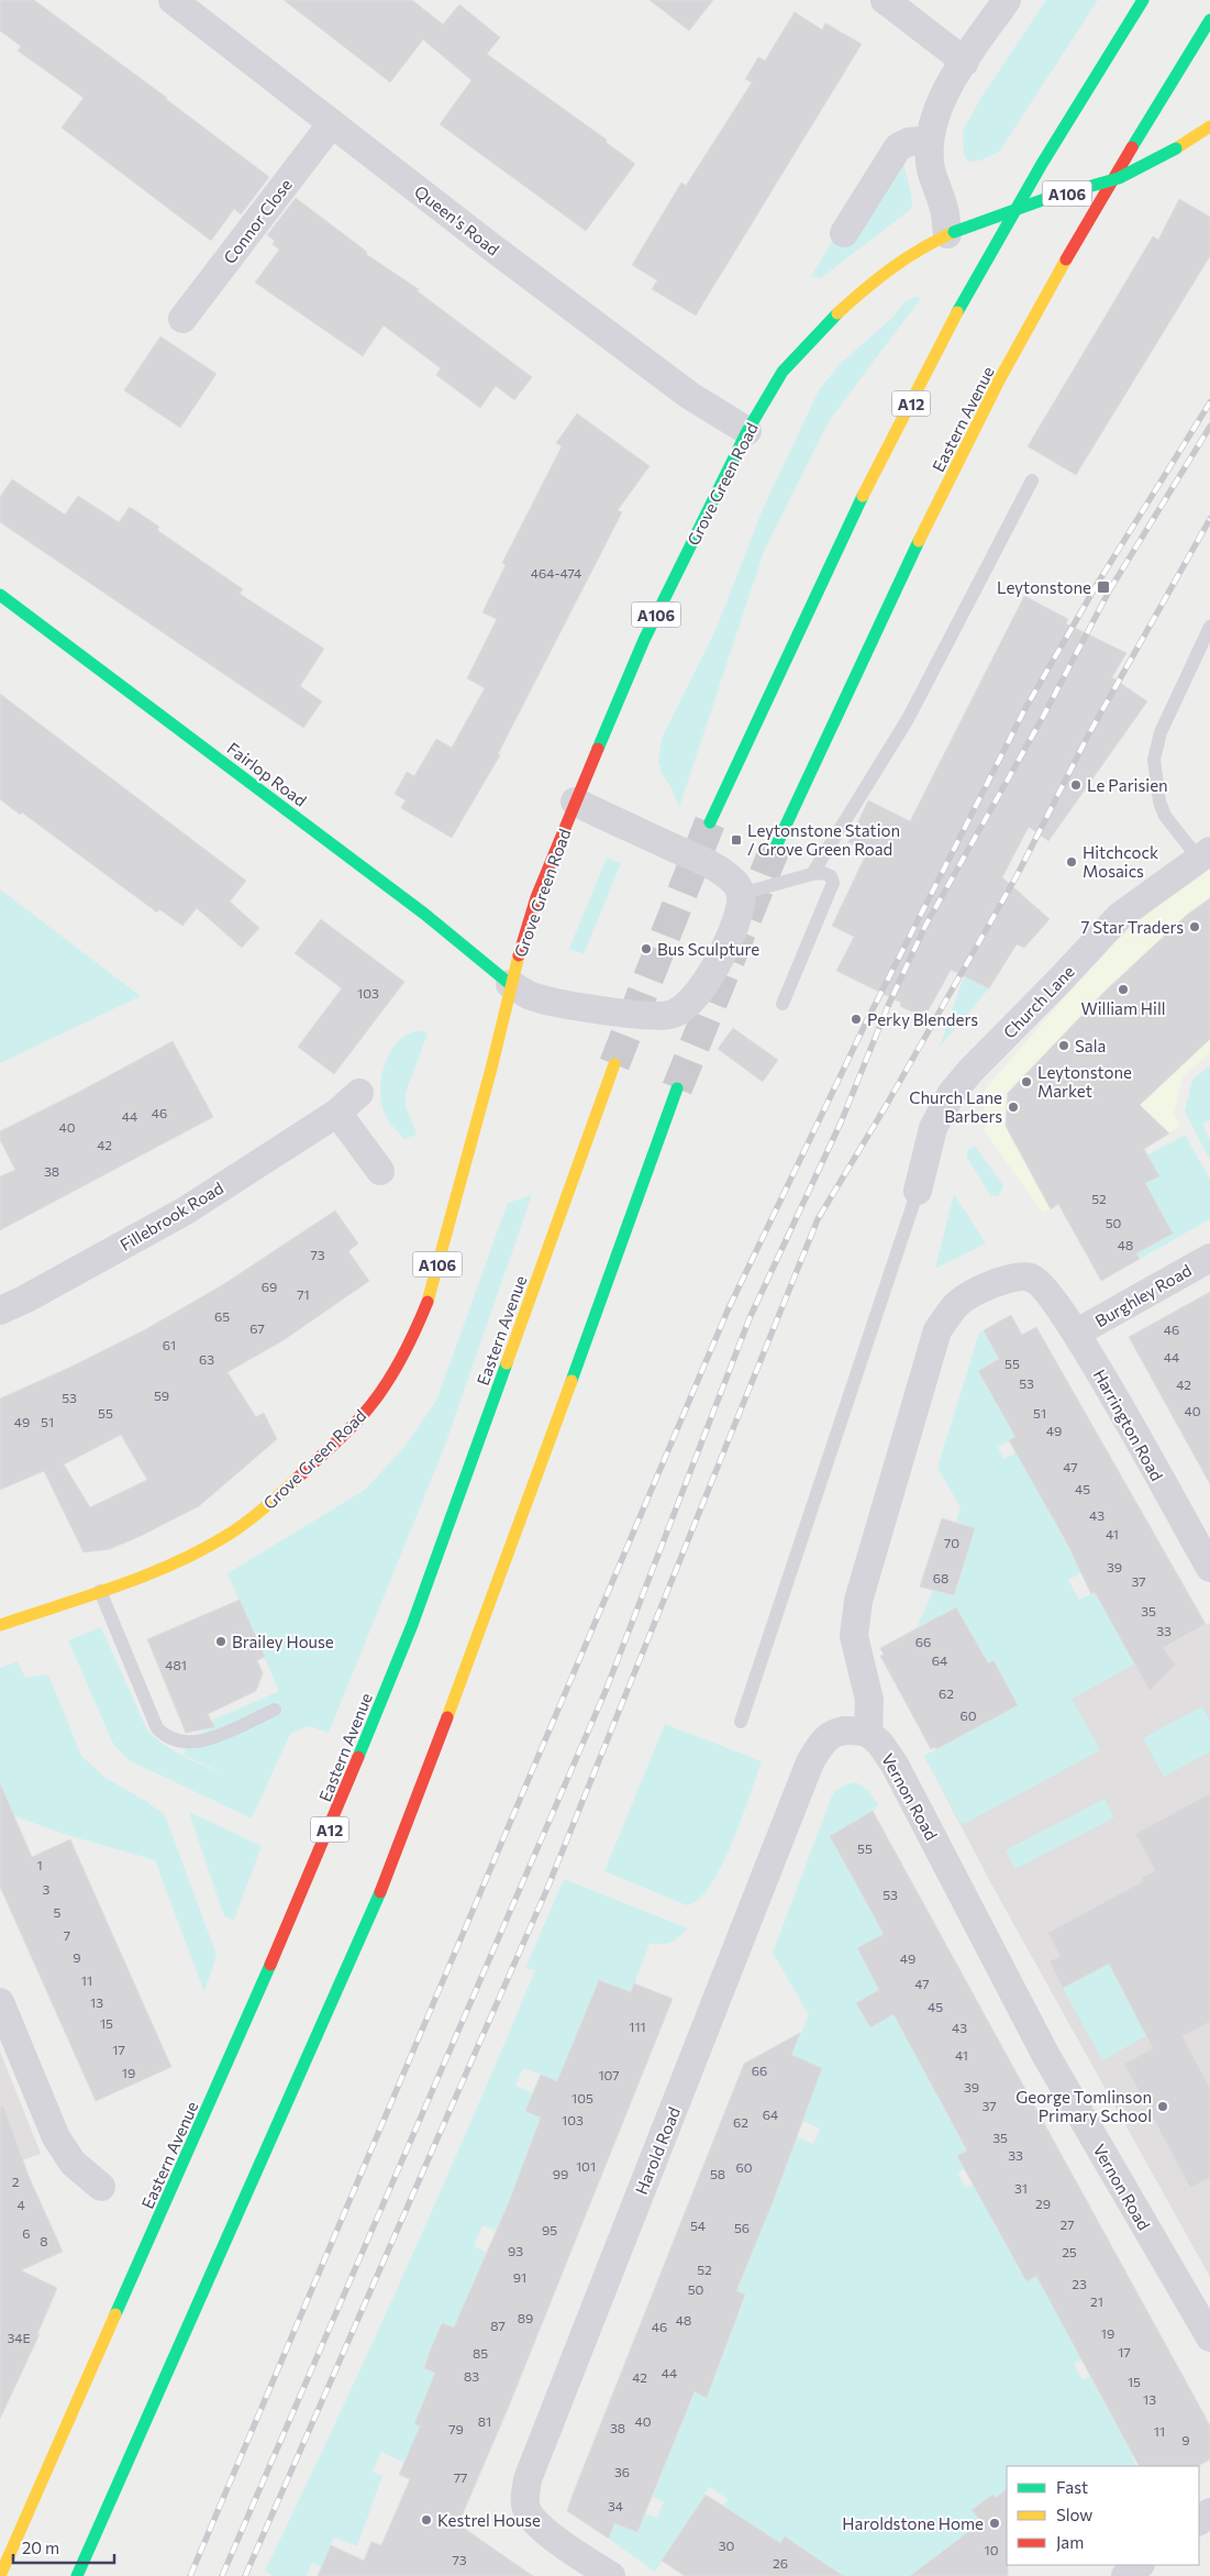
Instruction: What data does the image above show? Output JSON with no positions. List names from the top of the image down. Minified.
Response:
{"streets":{"main road":["A106","A12","Eastern Avenue","Grove Green Road","Fairlop Road"],"street":["Queen's Road","Connor Close","Church Lane","Fillebrook Road","Burghley Road","Harrington Road","Vernon Road","Harold Road"]},"crossings":[["A106","Grove Green Road"],["Queen's Road","Connor Close"],["Queen's Road","Grove Green Road"],["Grove Green Road","Fairlop Road"],["Burghley Road","Harrington Road"],["Harrington Road","Vernon Road"],["Harrington Road","Harold Road"],["Vernon Road","Harold Road"]],"places":{"transit":["Leytonstone","Leytonstone Station / Grove Green Road"],"other":["Le Parisien","Hitchcock Mosaics","7 Star Traders","Bus Sculpture","William Hill","Perky Blenders","Sala","Leytonstone Market","Church Lane Barbers","Brailey House","George Tomlinson Primary School","Kestrel House","Haroldstone Home"]},"house_numbers":["464-474","103","46","44","40","42","38","52","50","48","73","69","71","65","67","46","61","44","63","55","53","42","59","53","40","55","51","49","51","49","47","45","43","41","70","39","68","37","35","33","66","64","481","62","60","55","1","3","53","5","7","9","49","11","47","13","45","15","111","43","17","41","66","19","107","39","105","37","64","103","62","35","33","101","60","99","58","2","31","29","4","27","54","56","95","6","8","93","25","52","91","23","50","21","89","48","87","46","19","34E","17","85","44","83","42","15","13","81","40","38","79","11","9","36","77","34","30","10","73","26"],"legend":["Fast","Slow","Jam"],"scale_bar":"20 m"}
